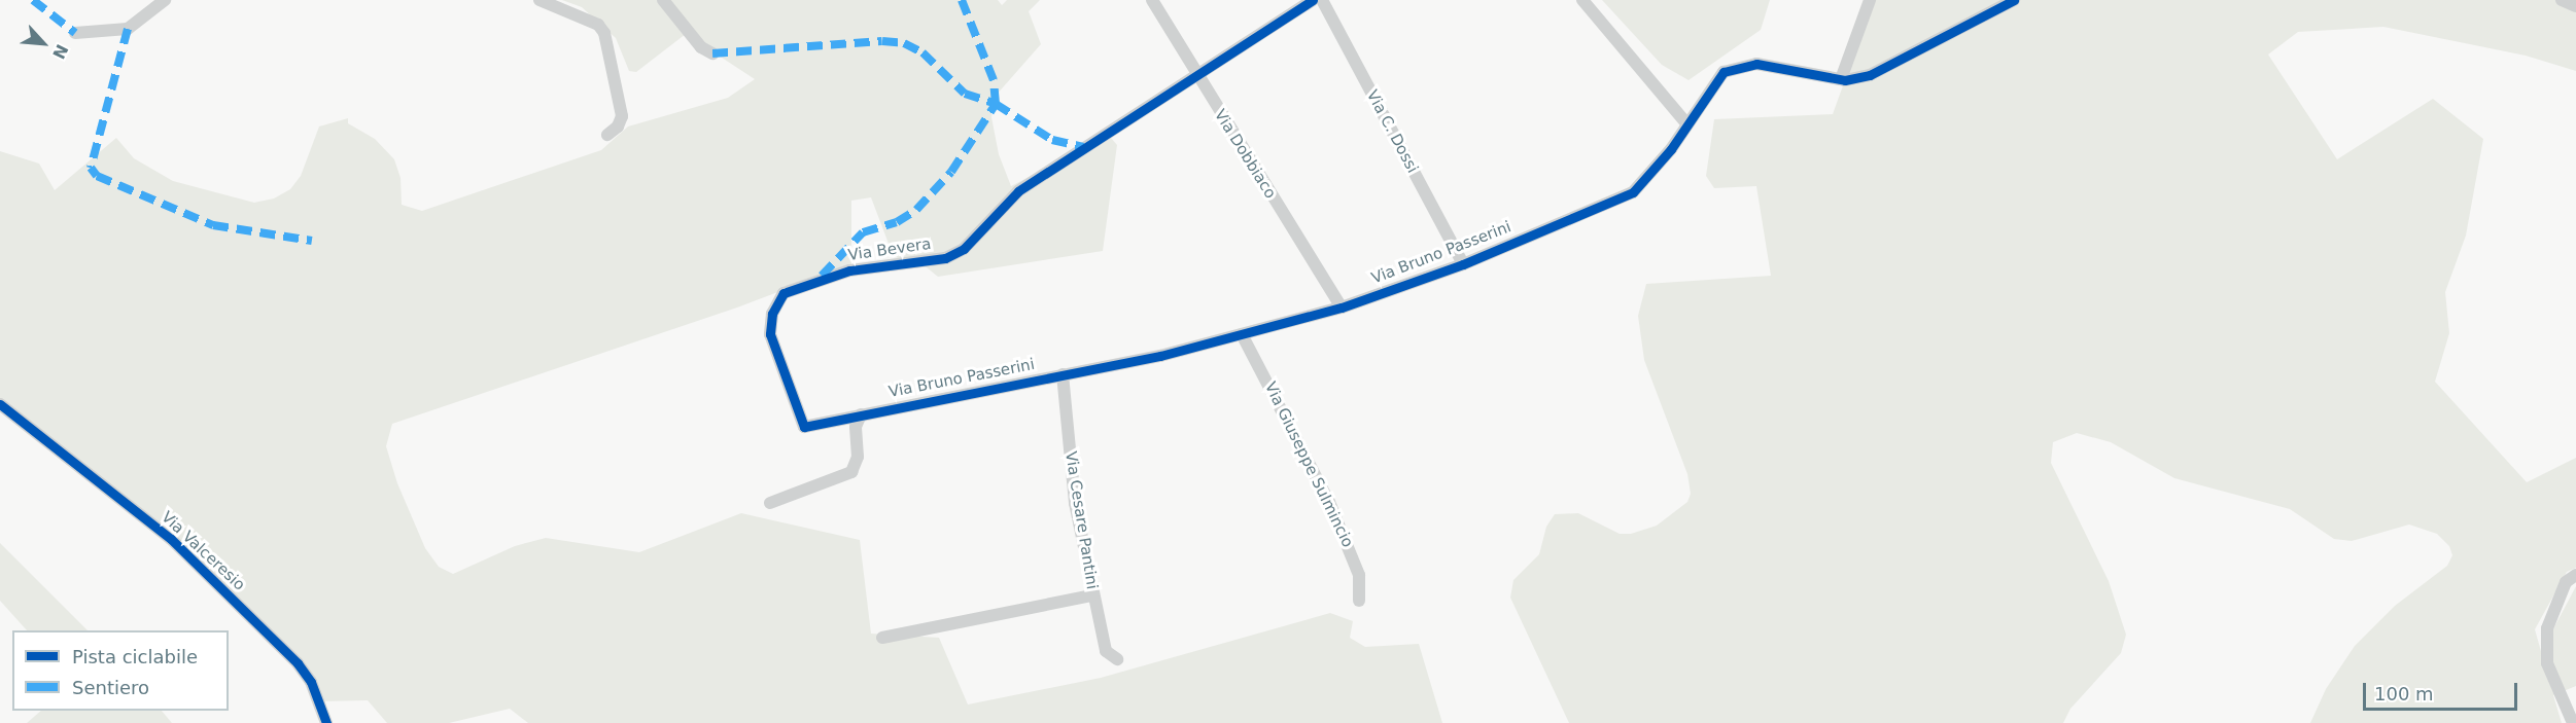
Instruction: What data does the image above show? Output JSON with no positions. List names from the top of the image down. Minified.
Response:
{"streets":{"street":["Via C. Dossi","Via Dobbiaco","Via Bevera","Via Bruno Passerini","Via Giuseppe Sulmincio","Via Cesare Pantini","Via Valceresio"]},"crossings":[["Via C. Dossi","Via Bruno Passerini"],["Via Dobbiaco","Via Bevera"],["Via Dobbiaco","Via Bruno Passerini"],["Via Bevera","Via Bruno Passerini"],["Via Bruno Passerini","Via Giuseppe Sulmincio"],["Via Bruno Passerini","Via Cesare Pantini"]],"legend":["Pista ciclabile","Sentiero"],"scale_bar":"100 m","north":"bottom right"}
